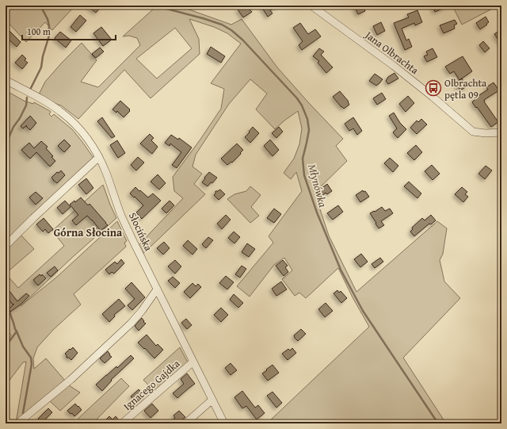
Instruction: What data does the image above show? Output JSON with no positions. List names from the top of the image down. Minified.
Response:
{"streets":{"street":["Jana Olbrachta","Słocińska","Ignacego Gajdka"]},"crossings":[["Słocińska","Ignacego Gajdka"]],"districts":["Górna Słocina"],"water":["Młynówka"],"places":{"bus stop":["Olbrachta pętla 09"]},"scale_bar":"100 m"}
